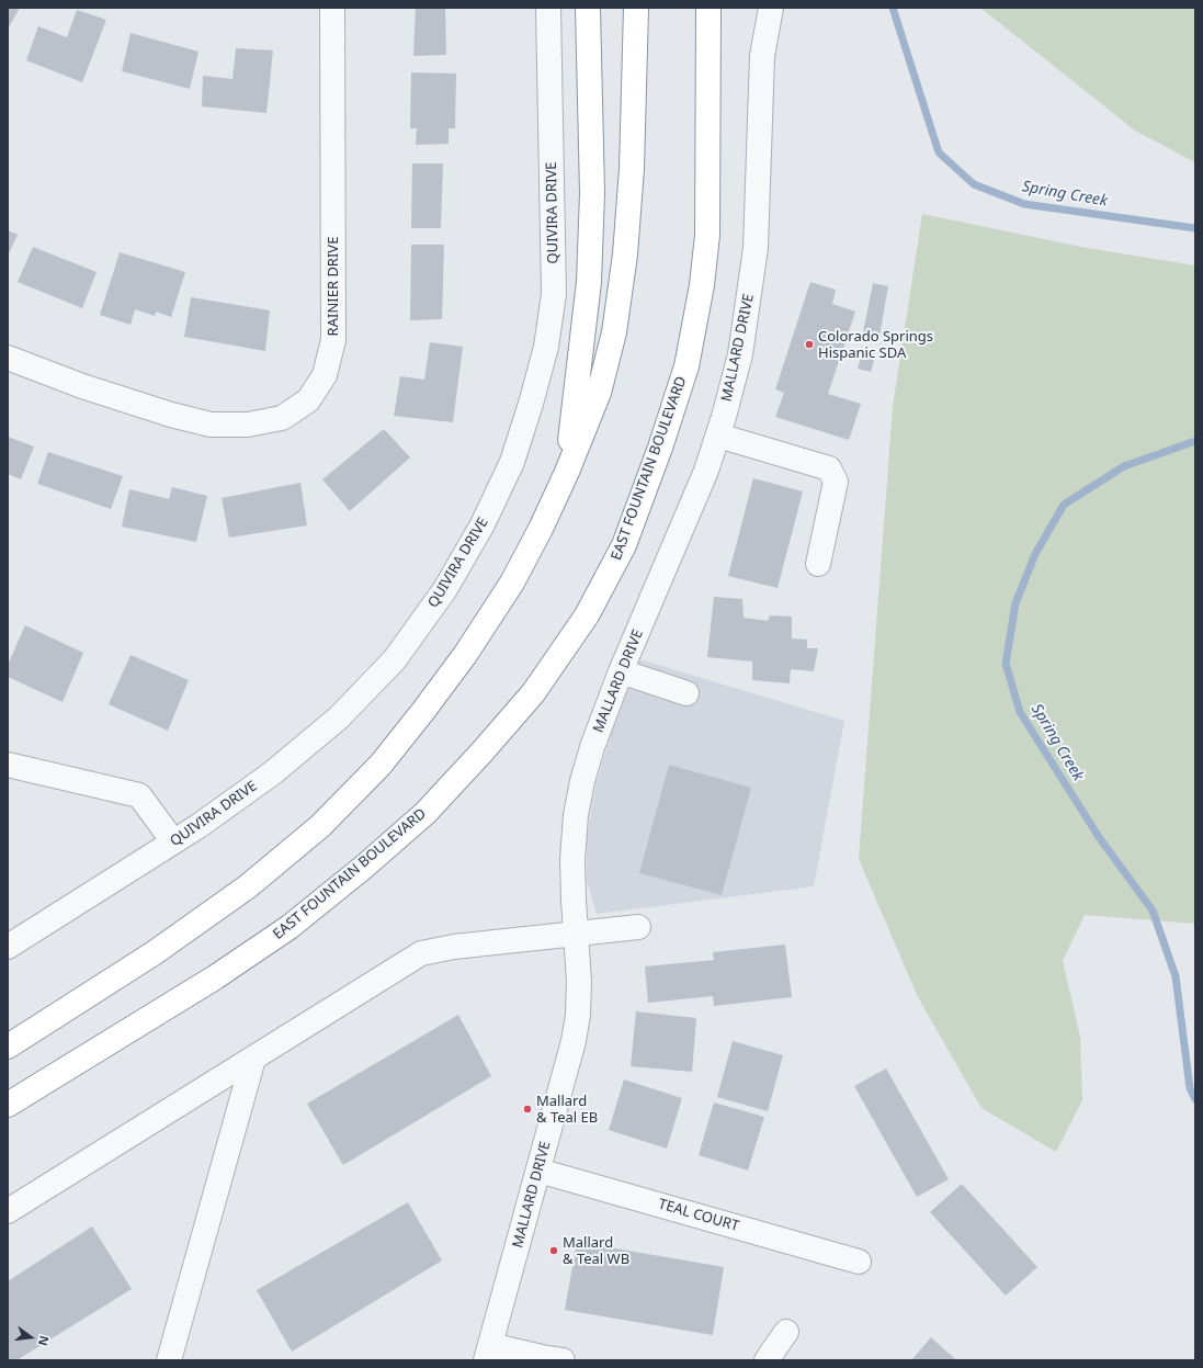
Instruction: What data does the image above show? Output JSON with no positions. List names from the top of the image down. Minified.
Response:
{"streets":{"highway":["EAST FOUNTAIN BOULEVARD"],"street":["QUIVIRA DRIVE","RAINIER DRIVE","MALLARD DRIVE","TEAL COURT"]},"crossings":[["MALLARD DRIVE","TEAL COURT"]],"water":["Spring Creek"],"places":["Colorado Springs Hispanic SDA","Mallard & Teal EB","Mallard & Teal WB"],"north":"right"}
